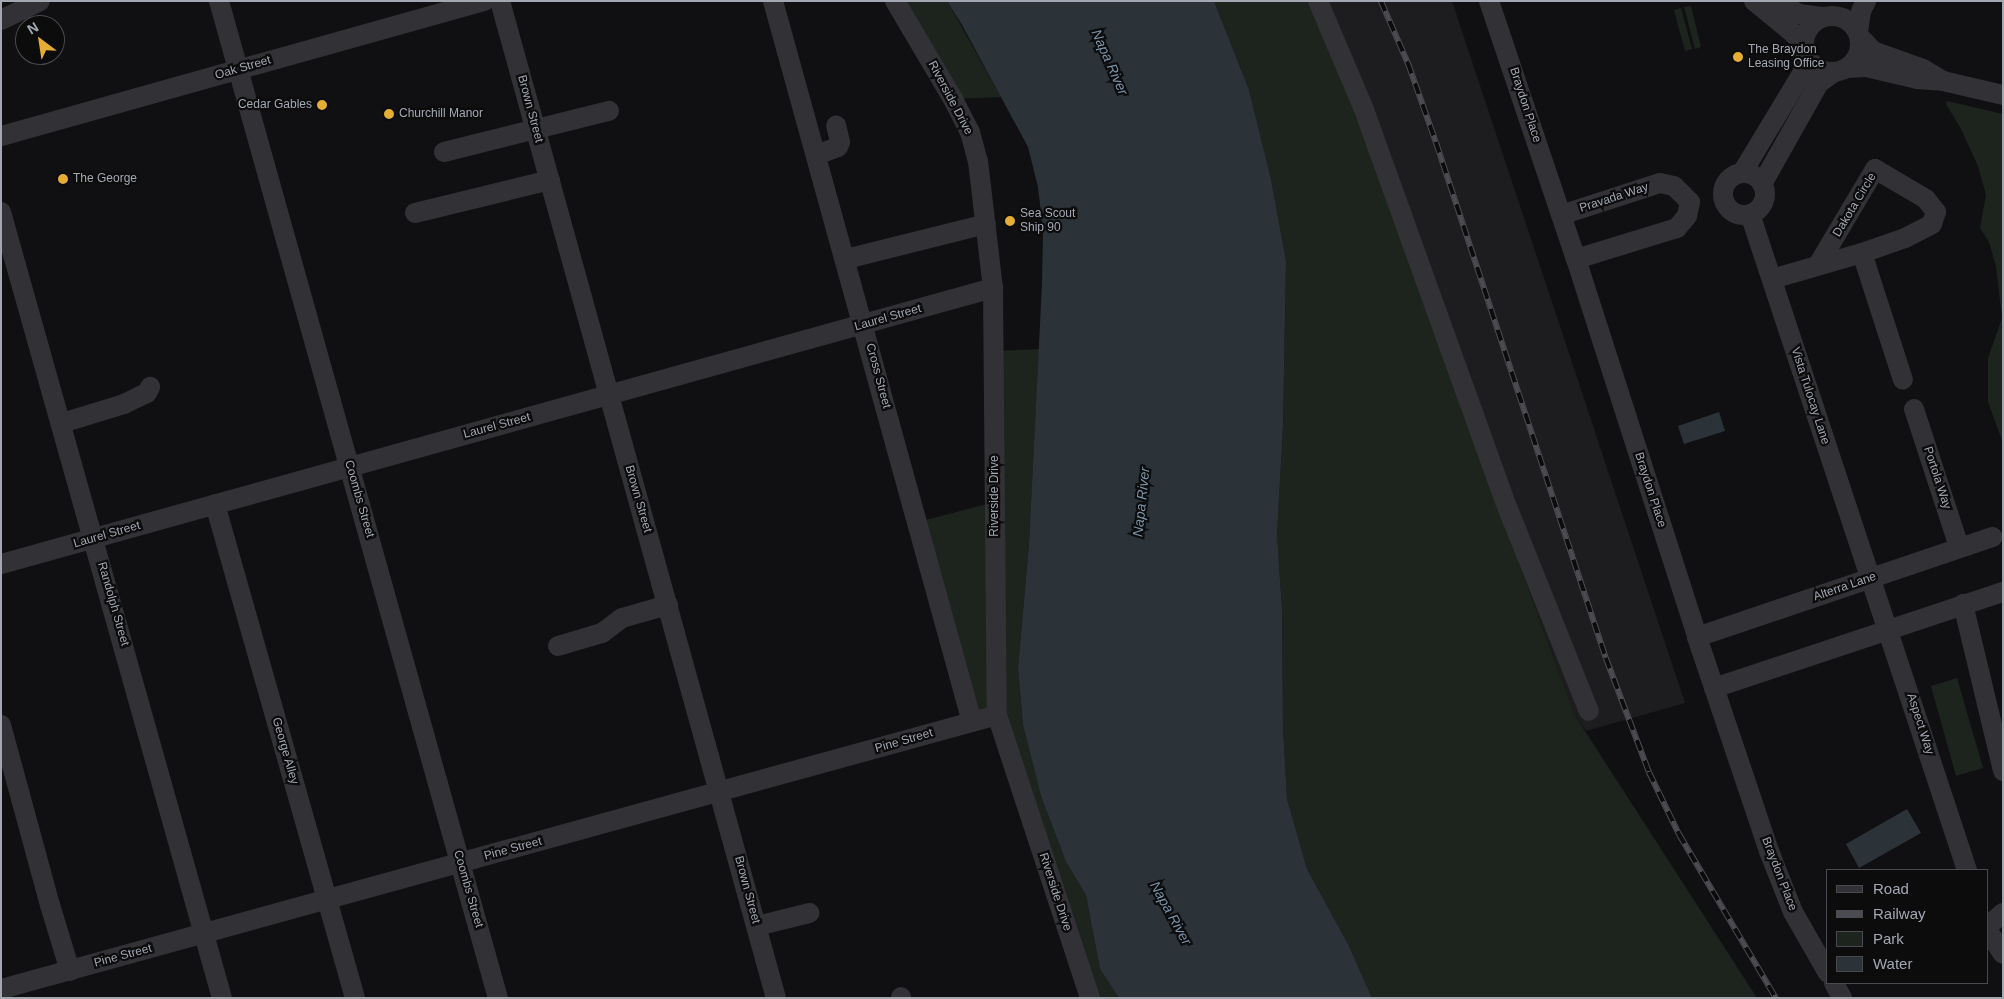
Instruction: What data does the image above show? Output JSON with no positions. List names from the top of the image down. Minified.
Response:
{"streets":{"street":["Oak Street","Riverside Drive","Braydon Place","Brown Street","Pravada Way","Dakota Circle","Laurel Street","Cross Street","Vista Tulocay Lane","Portola Way","Coombs Street","Alterra Lane","Randolph Street","Aspect Way","Pine Street","George Alley"]},"crossings":[["Oak Street","Coombs Street"],["Riverside Drive","Laurel Street"],["Riverside Drive","Pine Street"],["Braydon Place","Pravada Way"],["Braydon Place","Alterra Lane"],["Brown Street","Laurel Street"],["Brown Street","Pine Street"],["Dakota Circle","Vista Tulocay Lane"],["Laurel Street","Cross Street"],["Laurel Street","Coombs Street"],["Laurel Street","Randolph Street"],["Laurel Street","George Alley"],["Cross Street","Pine Street"],["Vista Tulocay Lane","Alterra Lane"],["Vista Tulocay Lane","Aspect Way"],["Portola Way","Alterra Lane"],["Coombs Street","Pine Street"],["Alterra Lane","Aspect Way"],["Randolph Street","Pine Street"],["Pine Street","George Alley"]],"water":["Napa River"],"places":["The Braydon Leasing Office","Cedar Gables","Churchill Manor","The George","Sea Scout Ship 90"],"legend":["Road","Railway","Park","Water"],"north":"top left"}
